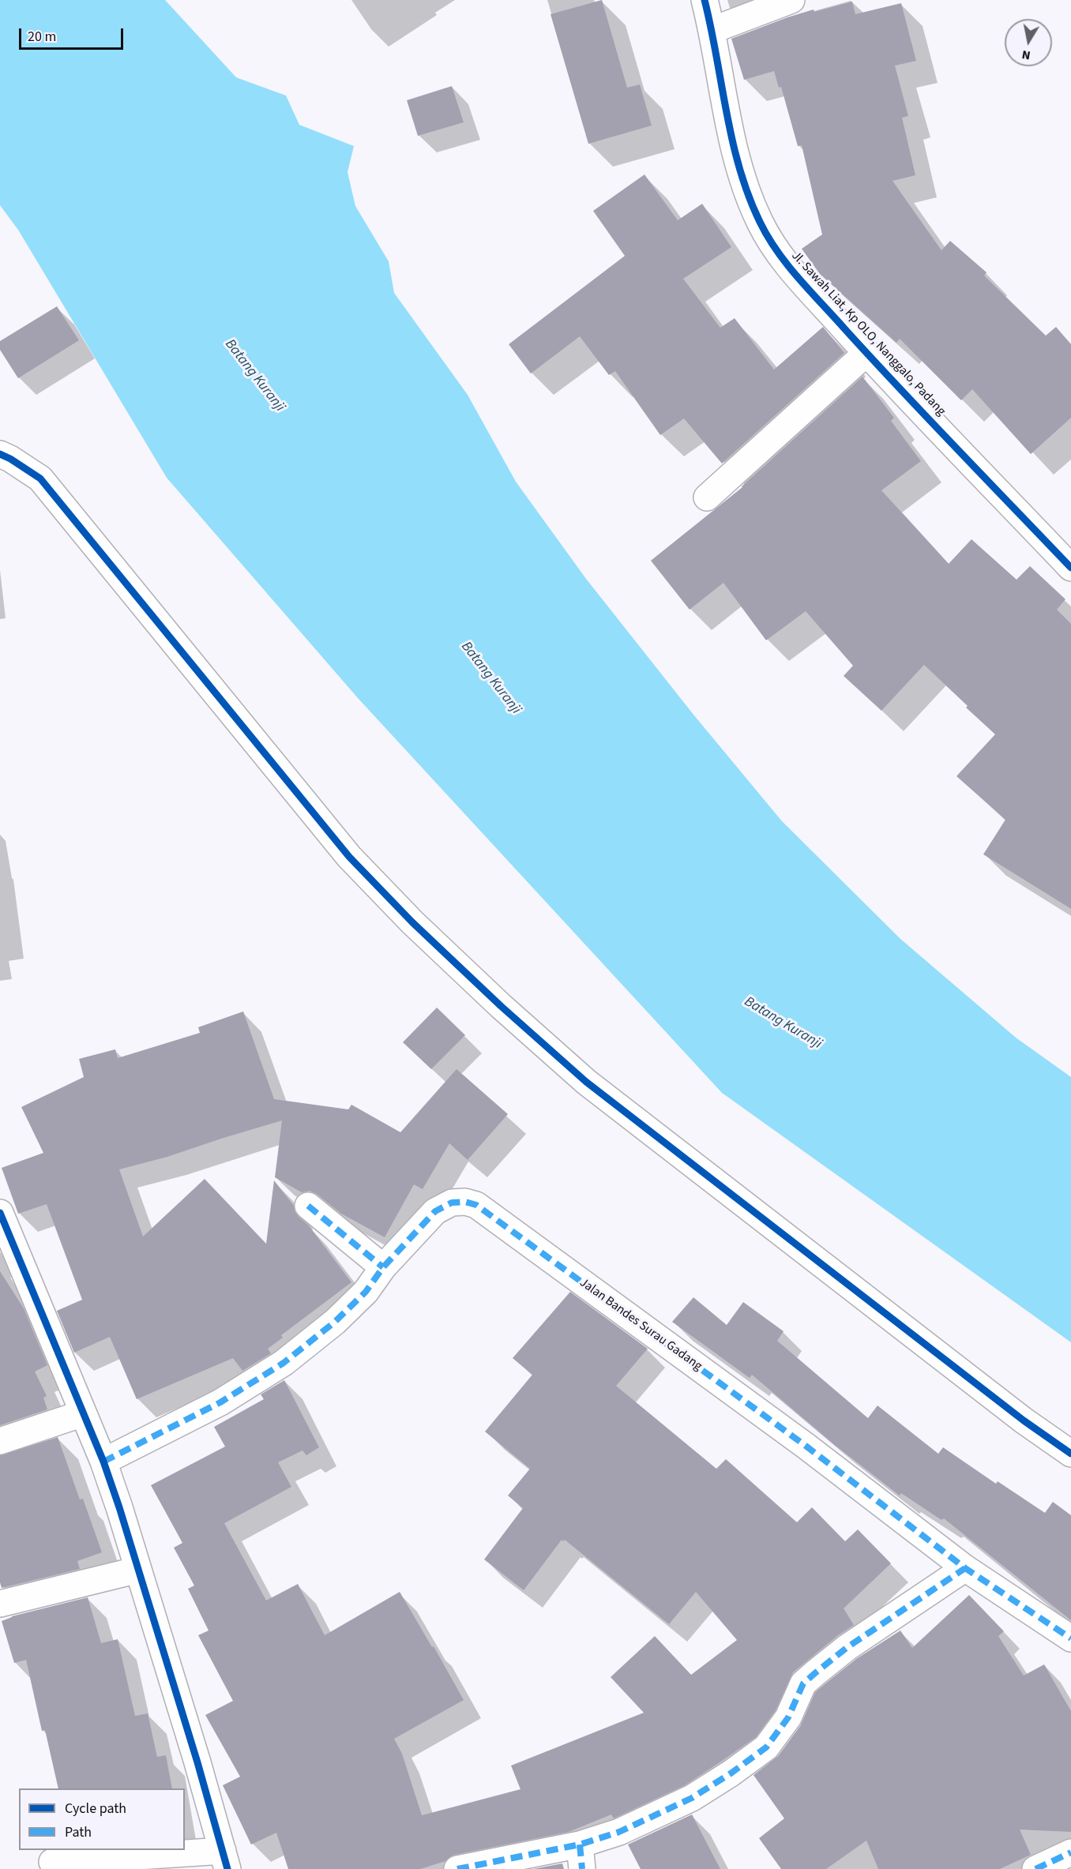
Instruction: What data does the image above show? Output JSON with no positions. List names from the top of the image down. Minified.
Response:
{"streets":{"street":["Jl. Sawah Liat, Kp OLO, Nanggalo, Padang","Jalan Bandes Surau Gadang"]},"water":["Batang Kuranji"],"legend":["Cycle path","Path"],"scale_bar":"20 m","north":"bottom"}
